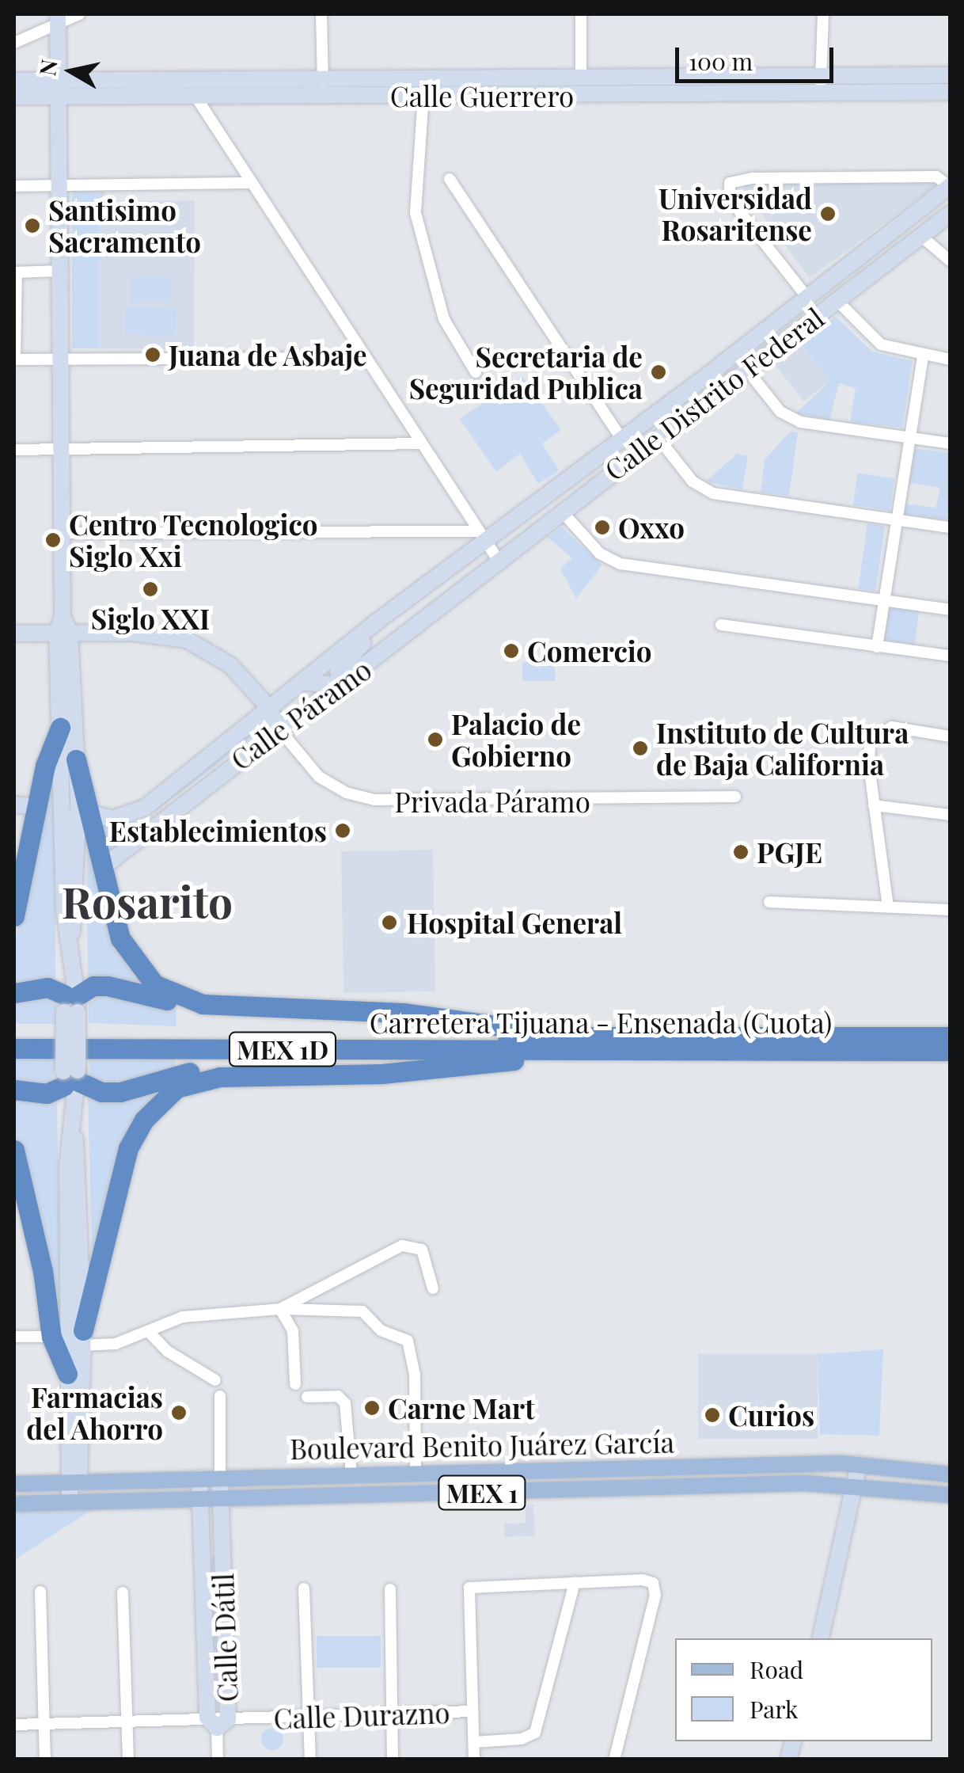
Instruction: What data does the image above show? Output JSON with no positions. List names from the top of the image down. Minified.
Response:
{"streets":{"highway":["Carretera Tijuana - Ensenada (Cuota)","MEX 1D"],"main road":["Calle Guerrero","Calle Distrito Federal","Calle Páramo","Boulevard Benito Juárez García","MEX 1","Calle Dátil"],"street":["Privada Páramo","Calle Durazno"]},"crossings":[["Calle Distrito Federal","Calle Páramo"],["Calle Páramo","Privada Páramo"],["Boulevard Benito Juárez García","Calle Dátil"],["Calle Dátil","Calle Durazno"]],"districts":["Rosarito"],"places":["Universidad Rosaritense","Santisimo Sacramento","Juana de Asbaje","Secretaria de Seguridad Publica","Oxxo","Centro Tecnologico Siglo Xxi","Siglo XXI","Comercio","Palacio de Gobierno","Instituto de Cultura de Baja California","Establecimientos","PGJE","Hospital General","Carne Mart","Farmacias del Ahorro","Curios"],"legend":["Road","Park"],"scale_bar":"100 m","north":"left"}
